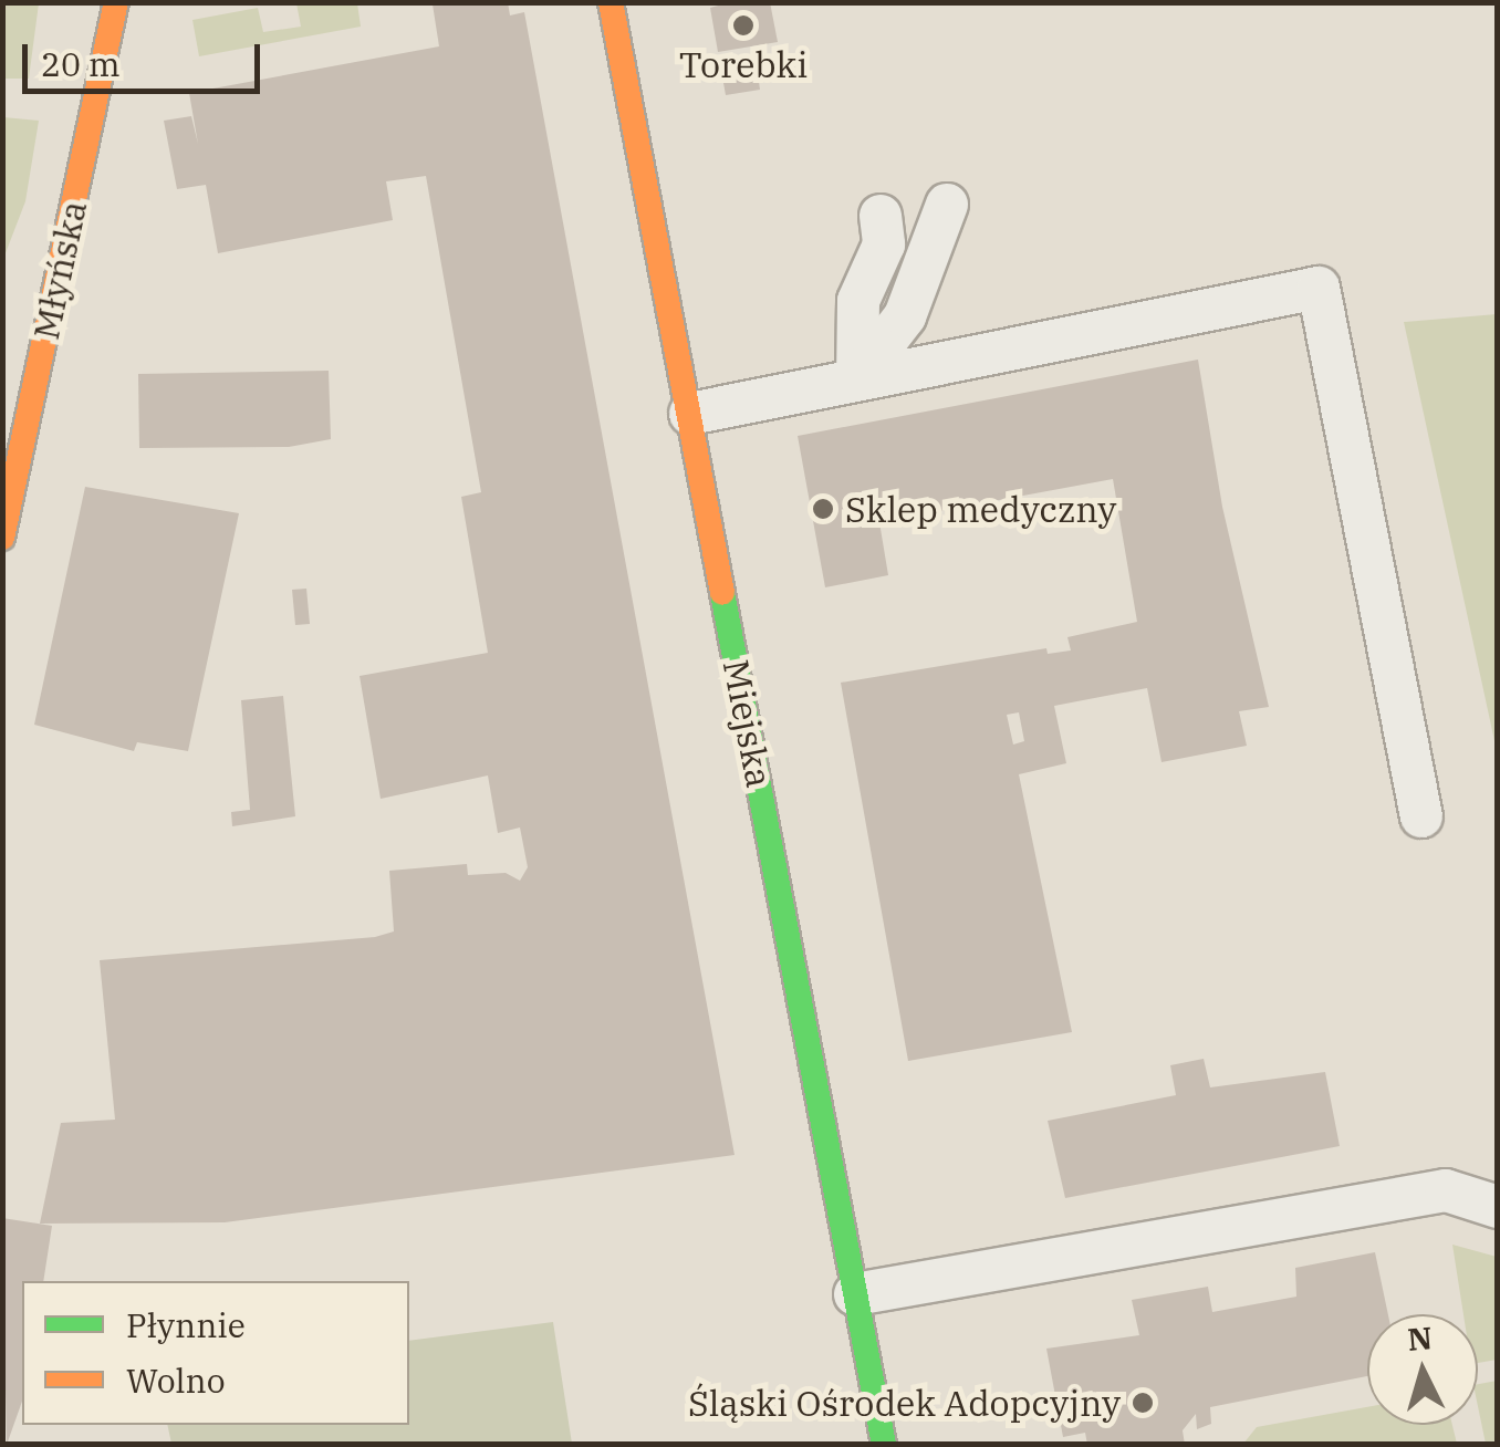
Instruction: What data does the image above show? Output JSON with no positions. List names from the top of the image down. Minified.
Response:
{"streets":{"street":["Młyńska","Miejska"]},"places":["Torebki","Sklep medyczny","Śląski Ośrodek Adopcyjny"],"legend":["Płynnie","Wolno"],"scale_bar":"20 m","north":"top"}
